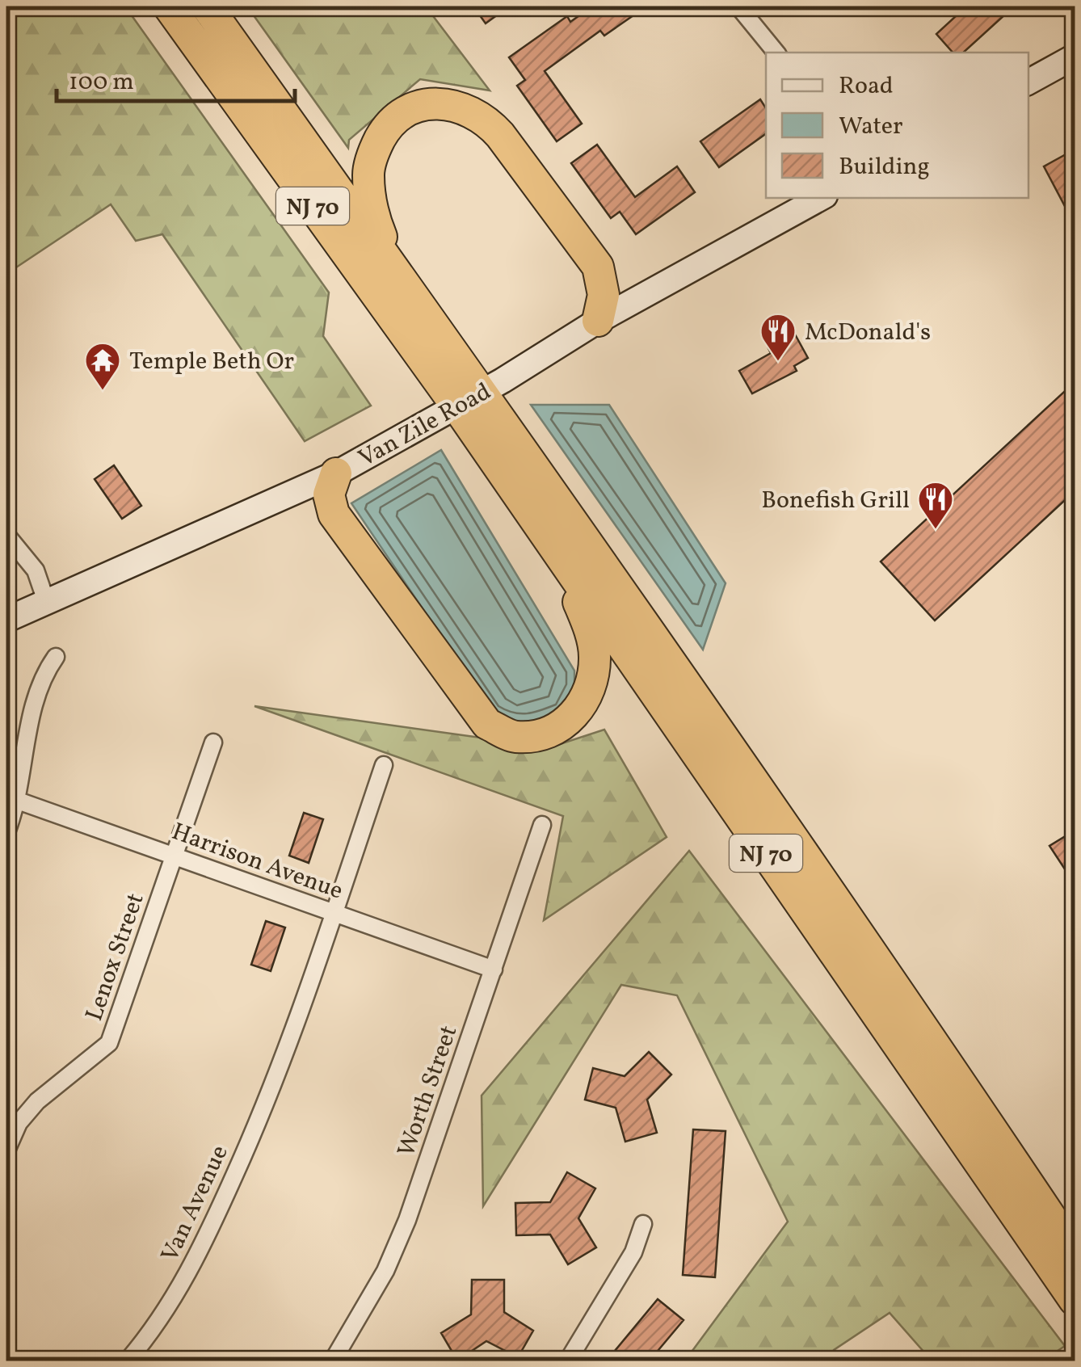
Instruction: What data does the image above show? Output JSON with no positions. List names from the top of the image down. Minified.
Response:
{"streets":{"highway":["NJ 70"],"street":["Van Zile Road","Harrison Avenue","Lenox Street","Worth Street","Van Avenue"]},"crossings":[["NJ 70","Van Zile Road"],["Harrison Avenue","Lenox Street"],["Harrison Avenue","Worth Street"],["Harrison Avenue","Van Avenue"]],"places":{"restaurant":["McDonald's","Bonefish Grill"],"temple":["Temple Beth Or"]},"legend":["Road","Water","Building"],"scale_bar":"100 m"}
